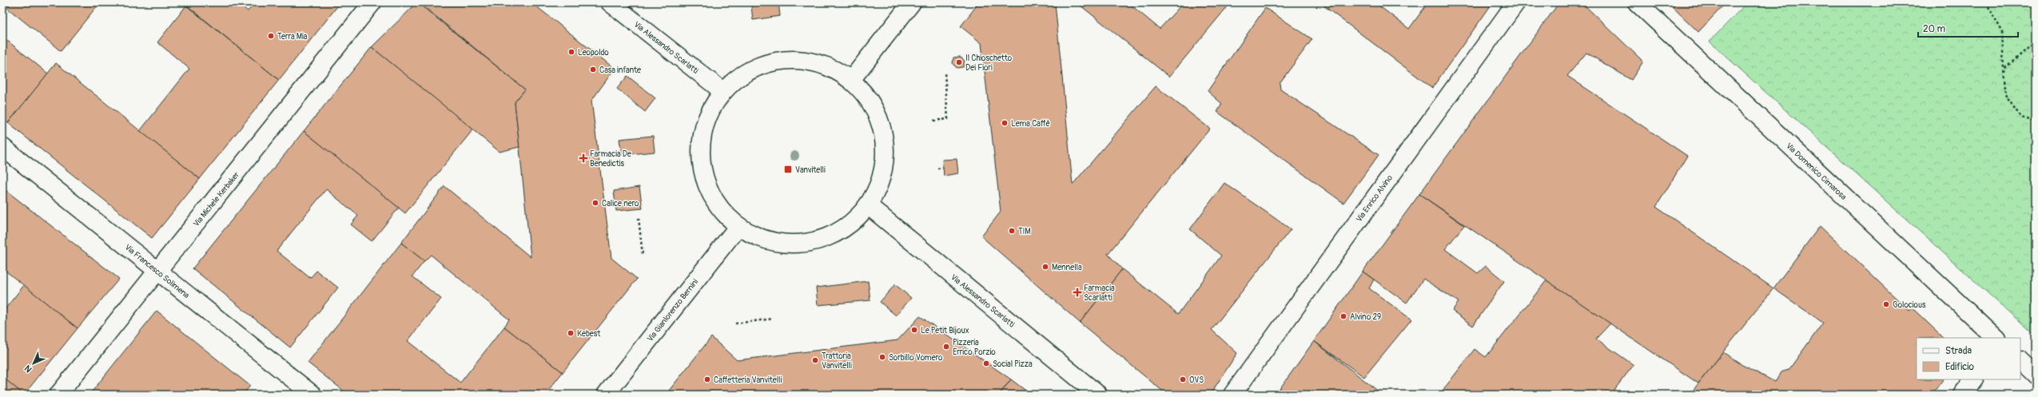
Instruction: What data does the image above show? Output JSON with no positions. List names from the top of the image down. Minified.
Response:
{"streets":{"street":["Via Alessandro Scarlatti","Via Domenico Cimarosa","Via Enrico Alvino","Via Michele Kerbaker","Via Francesco Solimena","Via Gianlorenzo Bernini"]},"crossings":[["Via Michele Kerbaker","Via Francesco Solimena"]],"places":{"other":["Terra Mia","Leopoldo","Il Chioschetto Dei Fiori","Casa infante","Lema Caffè","Calice nero","TIM","Mennella","Golocious","Alvino 29","Le Petit Bijoux","Kebest","Pizzeria Errico Porzio","Sorbillo Vomero","Trattoria Vanvitelli","Social Pizza","Caffetteria Vanvitelli","OVS"],"health":["Farmacia De Benedictis","Farmacia Scarlatti"],"transit":["Vanvitelli"]},"legend":["Strada","Edificio"],"scale_bar":"20 m","north":"bottom left"}
